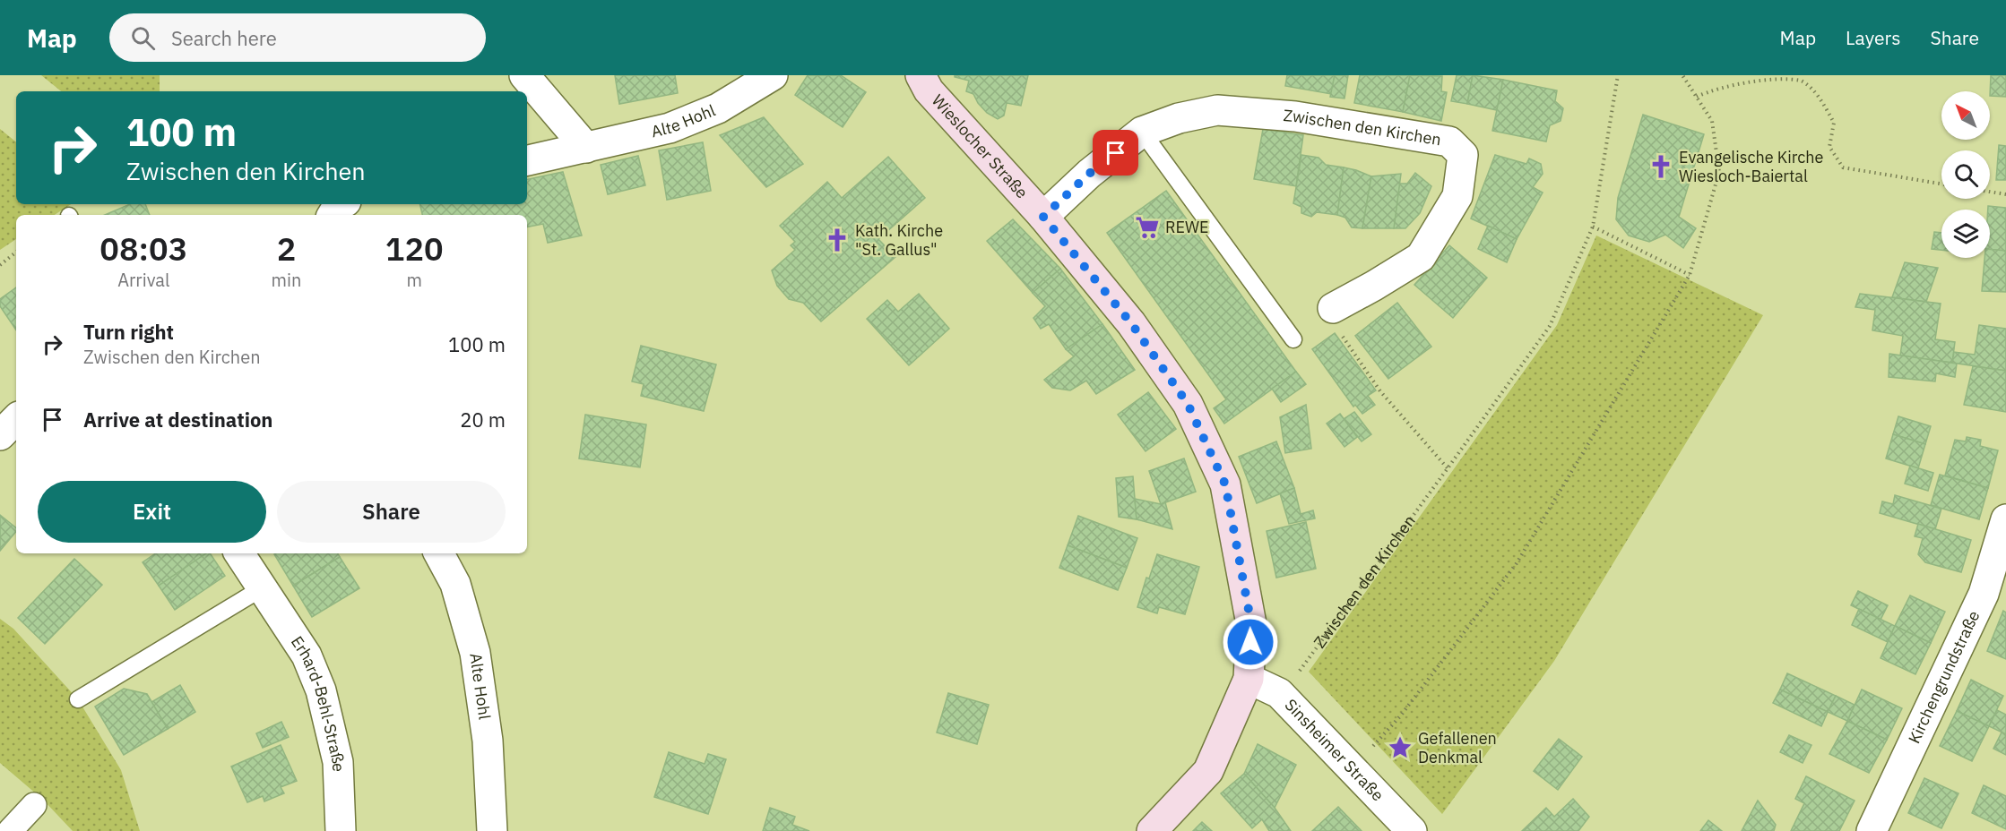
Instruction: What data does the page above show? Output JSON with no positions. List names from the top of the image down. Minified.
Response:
{"streets":{"main road":["Wieslocher Straße"],"street":["Alte Hohl","Zwischen den Kirchen","Kirchengrundstraße","Erhard-Behl-Straße","Sinsheimer Straße"]},"crossings":[["Zwischen den Kirchen","Wieslocher Straße"],["Zwischen den Kirchen","Sinsheimer Straße"],["Wieslocher Straße","Sinsheimer Straße"]],"places":{"church":["Evangelische Kirche Wiesloch-Baiertal","Kath. Kirche \"St. Gallus\""],"supermarket":["REWE"],"place":["Gefallenen Denkmal"]},"north":"top left","page":{"header":"Map","search":"Search here","nav":["Map","Layers","Share"],"turn":["100 m","Zwischen den Kirchen"],"eta":["08:03","Arrival","2","min","120","m"],"list":[{"name":"Turn right","note":"Zwischen den Kirchen","value":"100 m"},{"name":"Arrive at destination","value":"20 m"}],"buttons":["Exit","Share"]}}
